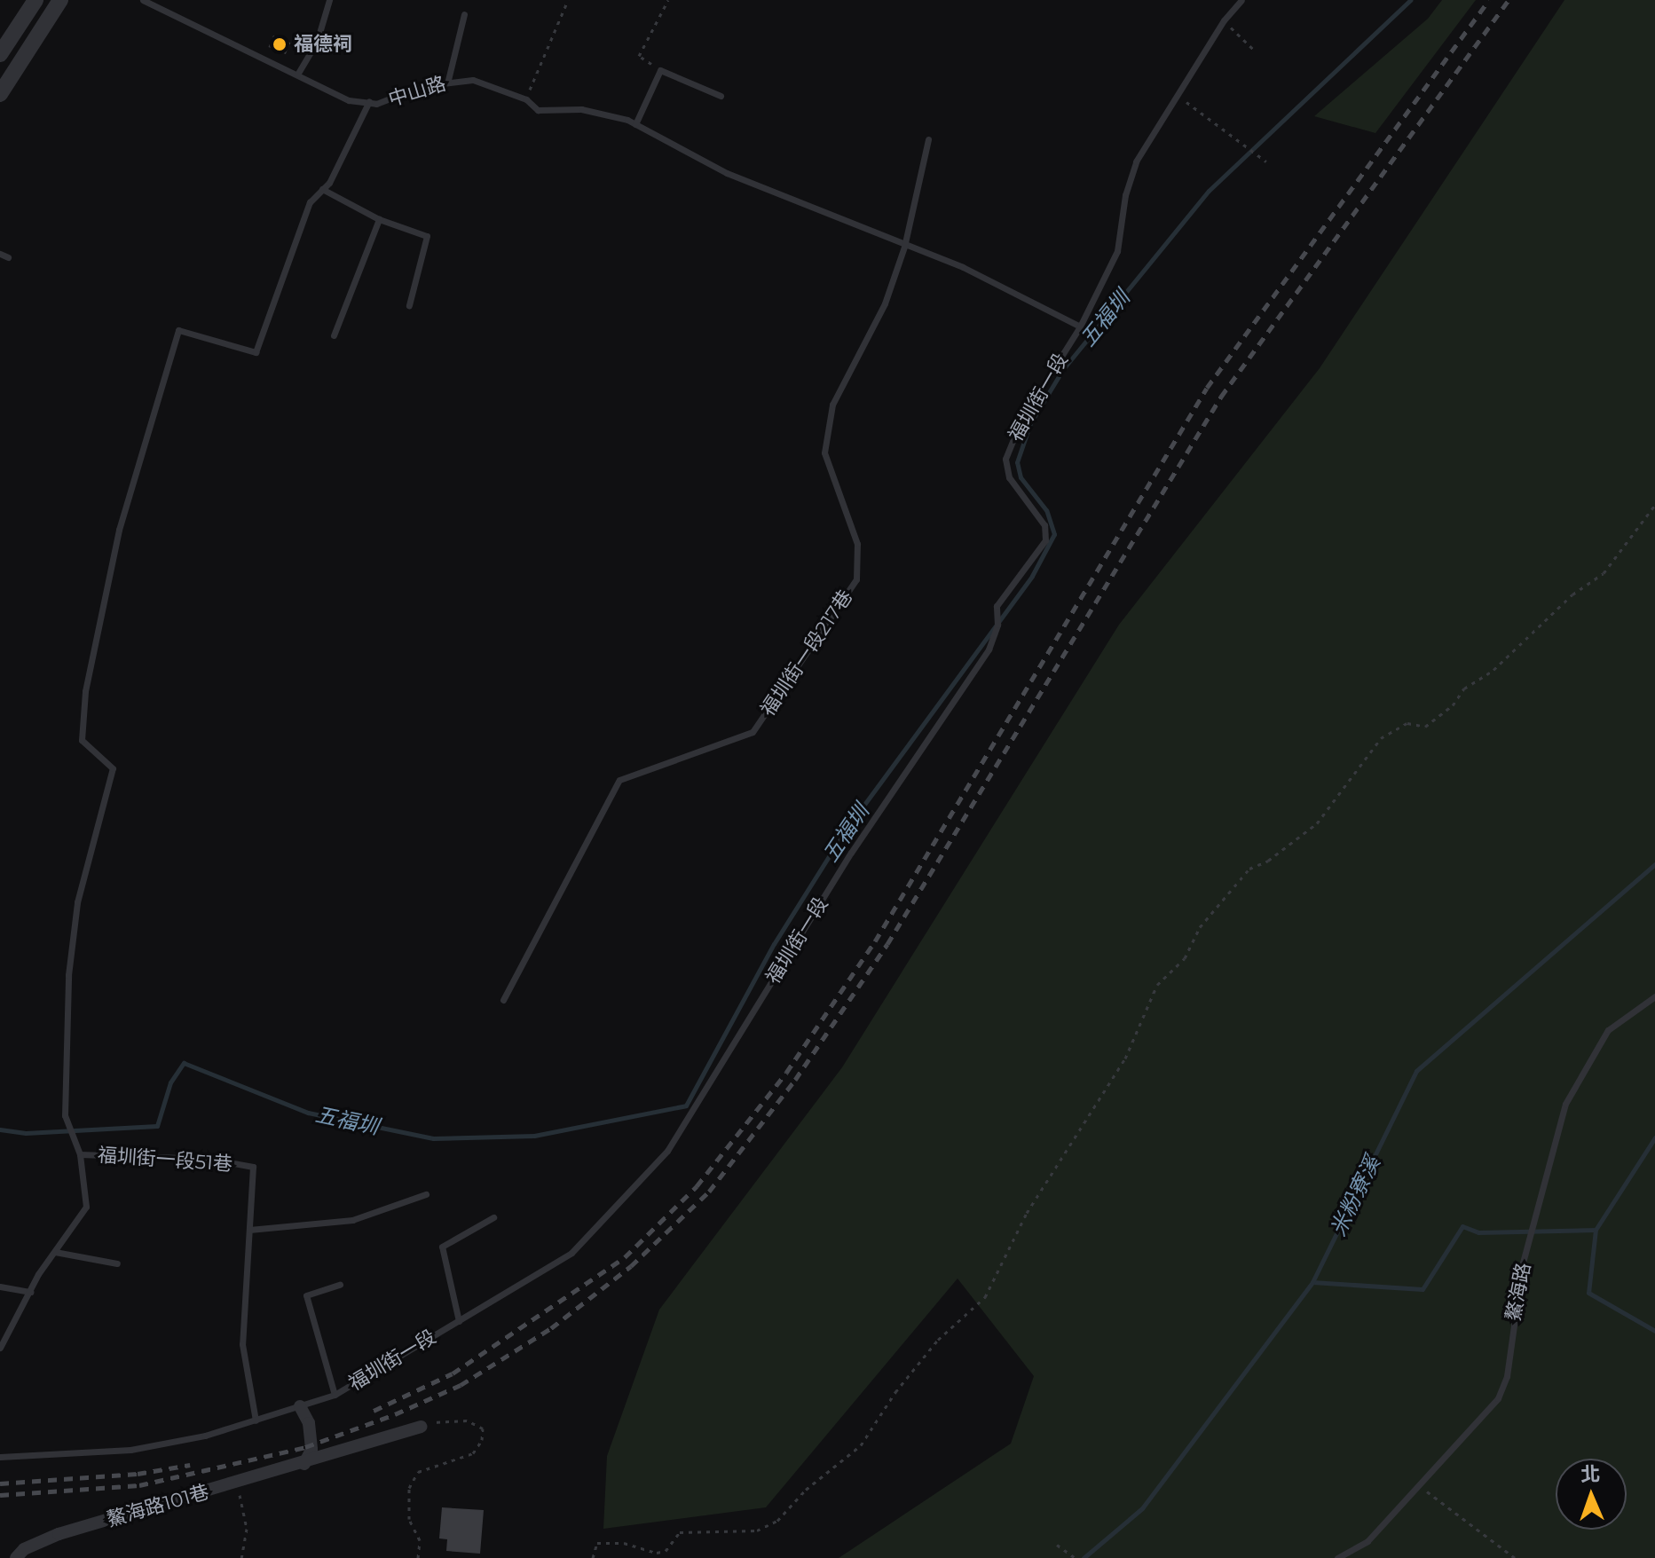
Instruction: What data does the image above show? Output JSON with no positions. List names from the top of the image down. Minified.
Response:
{"streets":{"street":["鰲海路101巷"],"lane":["中山路","福圳街一段","福圳街一段217巷","福圳街一段51巷","鰲海路"]},"crossings":[["中山路","福圳街一段51巷"],["福圳街一段","福圳街一段51巷"]],"water":["五福圳","米粉寮溪"],"places":["福德祠"],"north":"top"}
